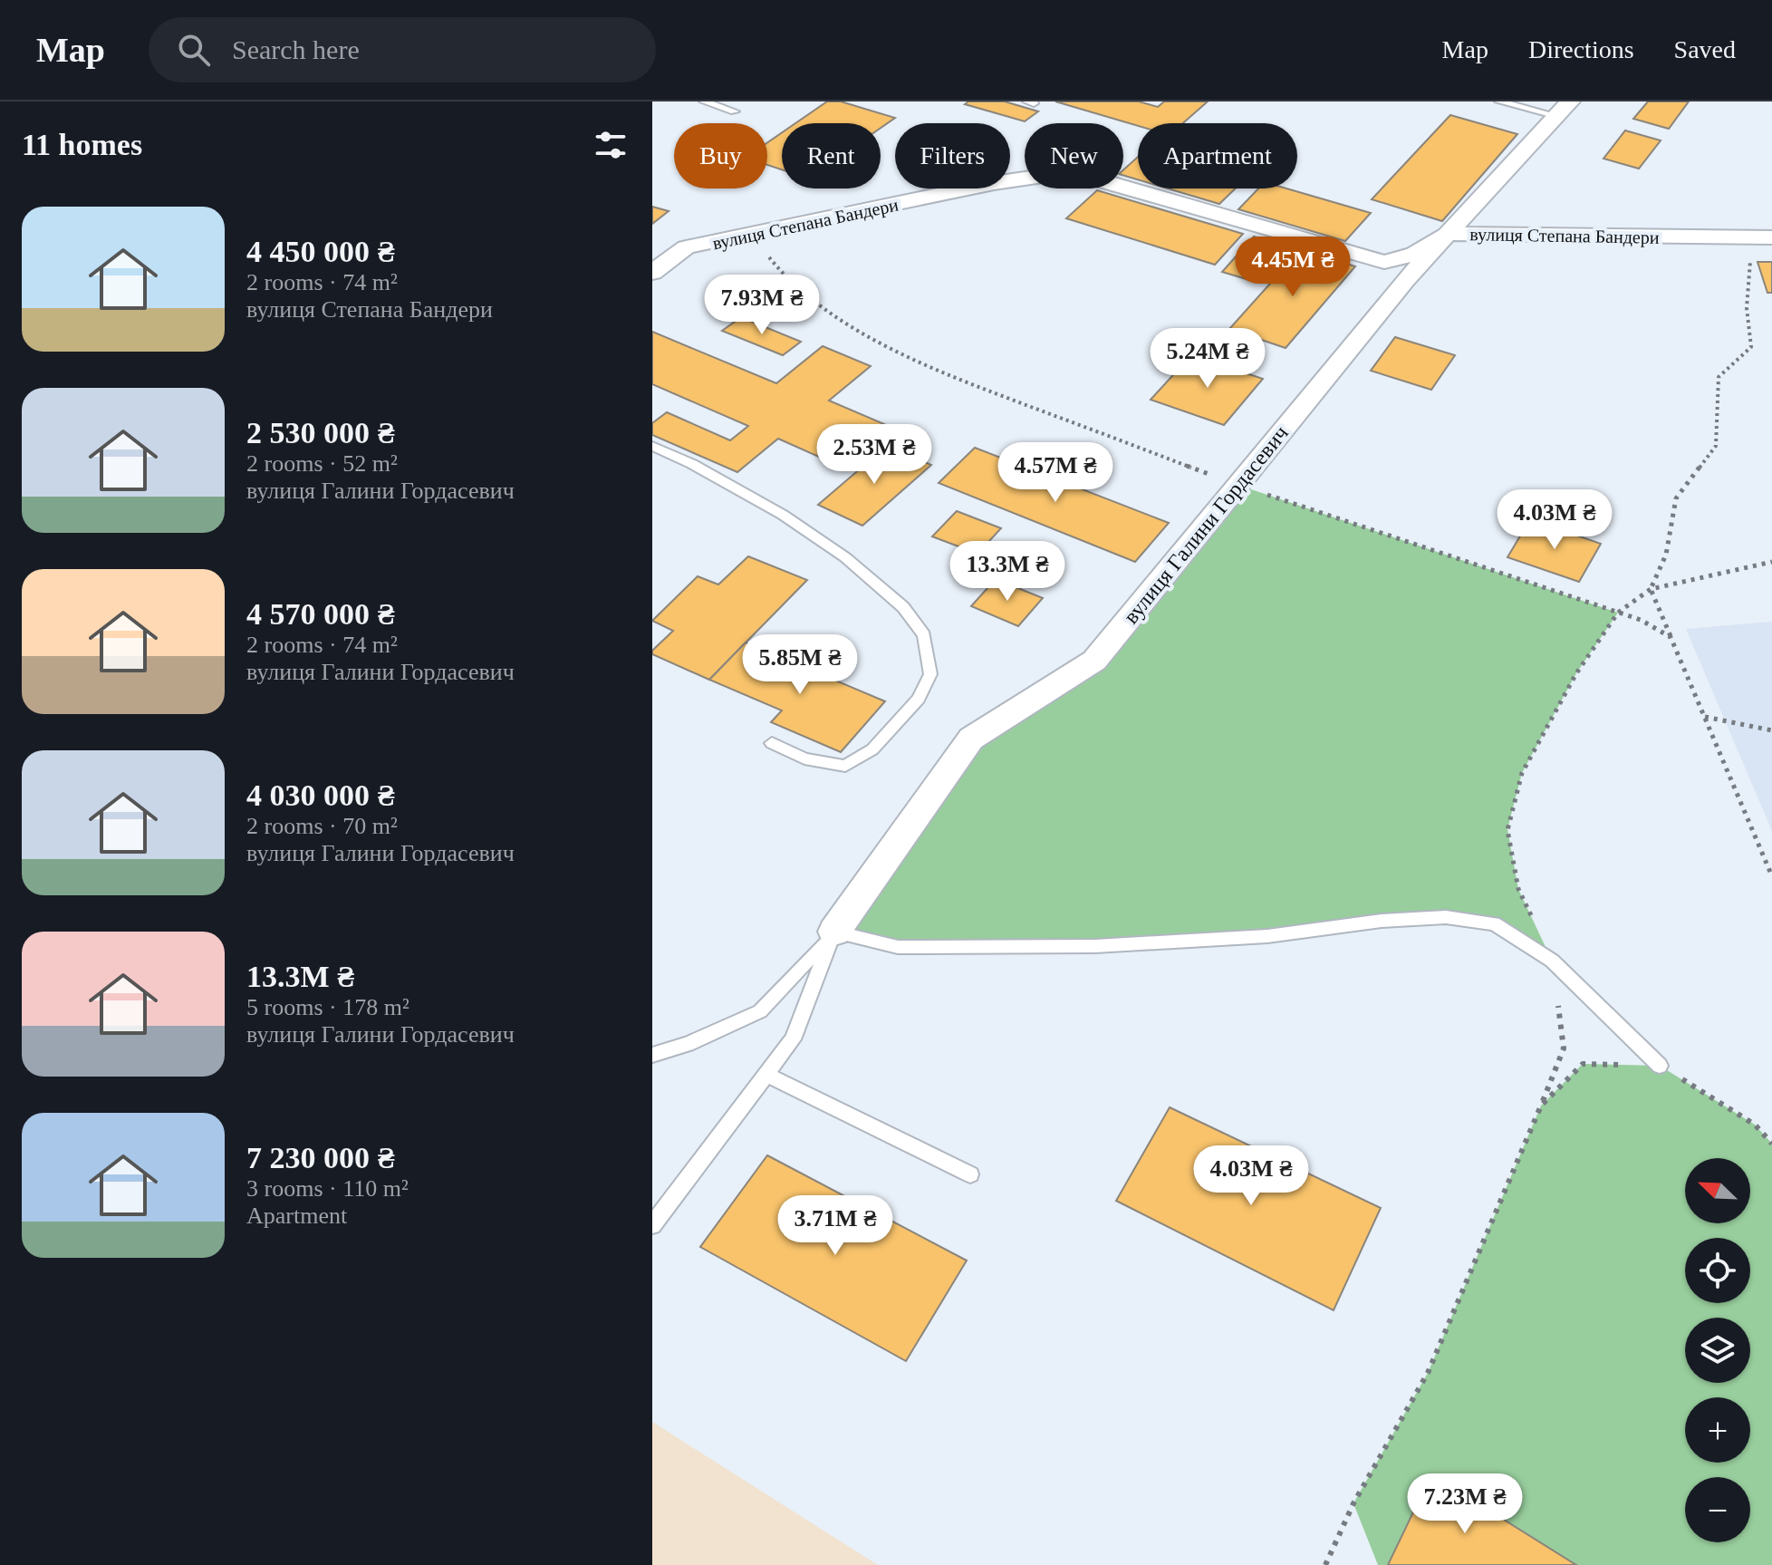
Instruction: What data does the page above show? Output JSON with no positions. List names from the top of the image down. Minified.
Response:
{"streets":{"street":["вулиця Степана Бандери","вулиця Галини Гордасевич"]},"crossings":[["вулиця Степана Бандери","вулиця Галини Гордасевич"]],"north":"top left","page":{"header":"Map","search":"Search here","nav":["Map","Directions","Saved"],"heading":"11 homes","chip":["Buy","Rent","Filters","New","Apartment"],"list":[{"name":"4 450 000 ₴","note":"2 rooms · 74 m² · вулиця Степана Бандери"},{"name":"2 530 000 ₴","note":"2 rooms · 52 m² · вулиця Галини Гордасевич"},{"name":"4 570 000 ₴","note":"2 rooms · 74 m² · вулиця Галини Гордасевич"},{"name":"4 030 000 ₴","note":"2 rooms · 70 m² · вулиця Галини Гордасевич"},{"name":"13.3M ₴","note":"5 rooms · 178 m² · вулиця Галини Гордасевич"},{"name":"7 230 000 ₴","note":"3 rooms · 110 m² · Apartment"}],"price":["4.45M ₴","7.93M ₴","5.24M ₴","2.53M ₴","4.57M ₴","4.03M ₴","13.3M ₴","5.85M ₴","4.03M ₴","3.71M ₴","7.23M ₴"],"map_buttons":["+","−"]}}
